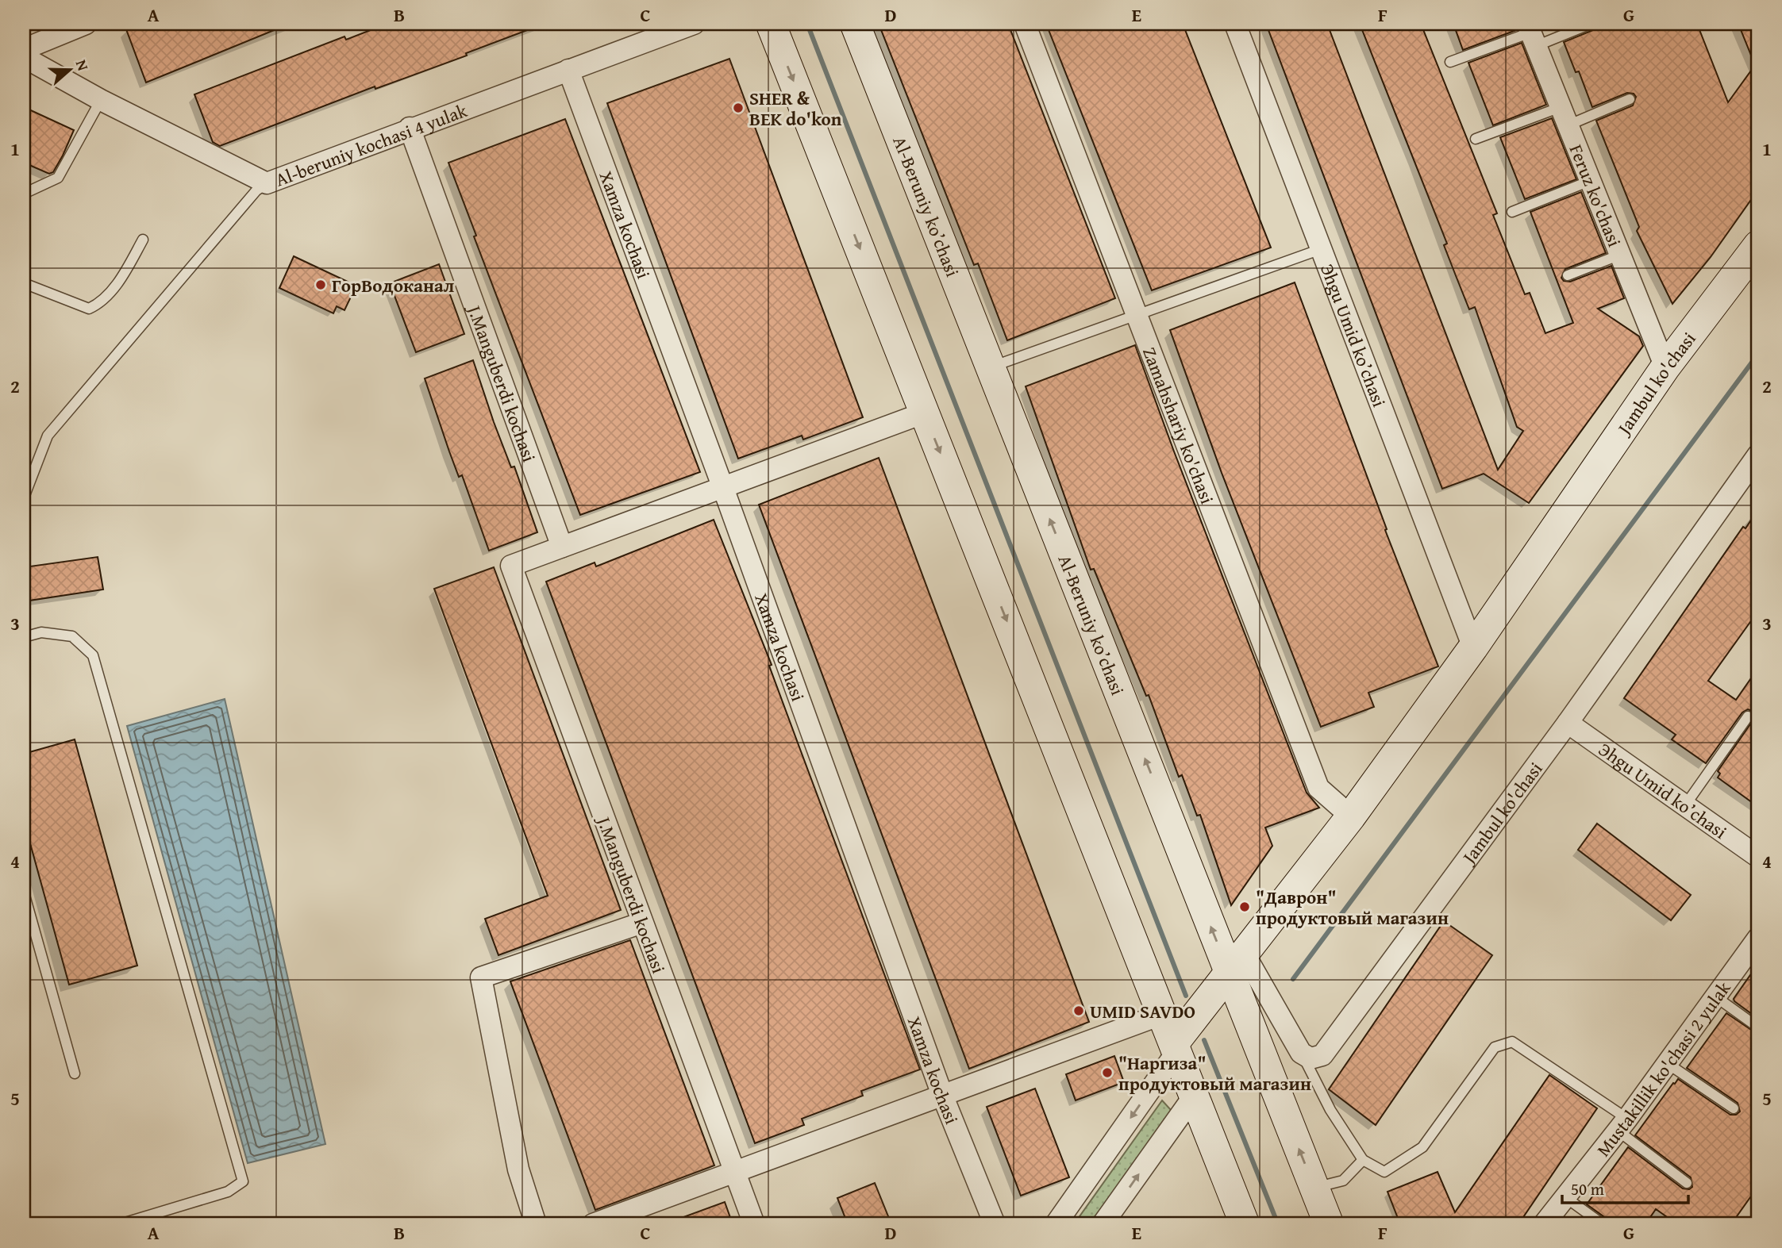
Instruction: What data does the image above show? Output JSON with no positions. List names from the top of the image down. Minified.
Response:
{"streets":{"main road":["Al-Beruniy ko’chasi","Jambul ko'chasi"],"street":["Al-beruniy kochasi 4 yulak","Feruz ko'chasi","Xamza kochasi","Эhgu Umid ko’chasi","J.Manguberdi kochasi","Zamahshariy ko'chasi","Mustakillik ko'chasi 2 yulak"]},"crossings":[["Al-beruniy kochasi 4 yulak","Xamza kochasi"],["Al-beruniy kochasi 4 yulak","J.Manguberdi kochasi"],["Feruz ko'chasi","Jambul ko'chasi"],["Al-Beruniy ko’chasi","Jambul ko'chasi"],["Эhgu Umid ko’chasi","Jambul ko'chasi"],["Jambul ko'chasi","Zamahshariy ko'chasi"]],"places":["SHER & BEK do'kon","ГорВодоканал","\"Даврон\" продуктовый магазин","UMID SAVDO","\"Наргиза\" продуктовый магазин"],"scale_bar":"50 m","north":"right","grid":{"columns":["A","B","C","D","E","F","G"],"rows":["1","2","3","4","5"]}}
